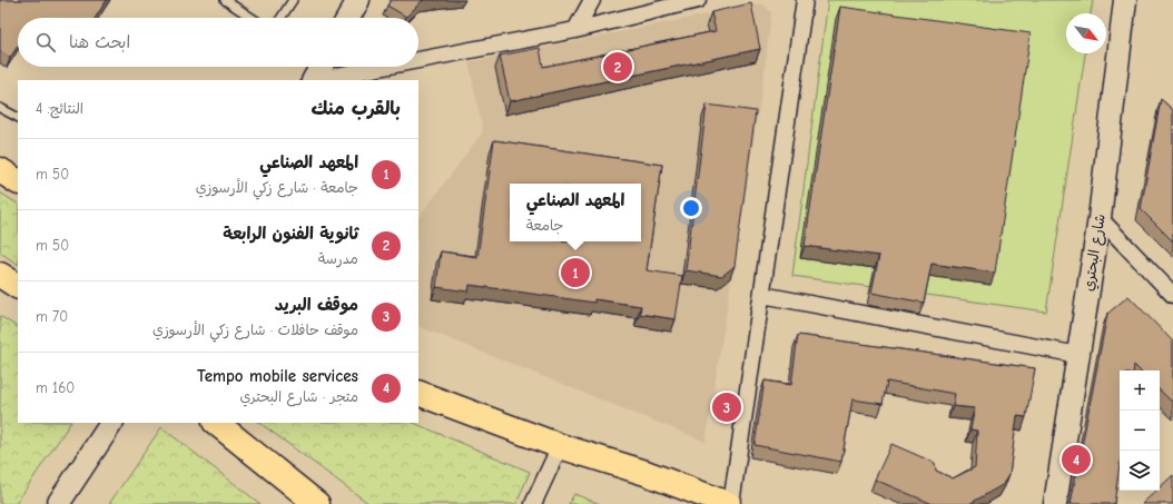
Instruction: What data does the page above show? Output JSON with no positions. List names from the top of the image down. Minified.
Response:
{"streets":{"main road":["شارع البحتري"]},"north":"bottom right","page":{"search":"ابحث هنا","pins":["2","1","3","4"],"heading":["بالقرب منك","النتائج: 4"],"list":[{"mark":"1","name":"المعهد الصناعي","note":"جامعة · شارع زكي الأرسوزي","value":"50 m"},{"mark":"2","name":"ثانوية الفنون الرابعة","note":"مدرسة","value":"50 m"},{"mark":"3","name":"موقف البريد","note":"موقف حافلات · شارع زكي الأرسوزي","value":"70 m"},{"mark":"4","name":"Tempo mobile services","note":"متجر · شارع البحتري","value":"160 m"}],"popup":["المعهد الصناعي","جامعة"],"map_buttons":["+","−"]}}
